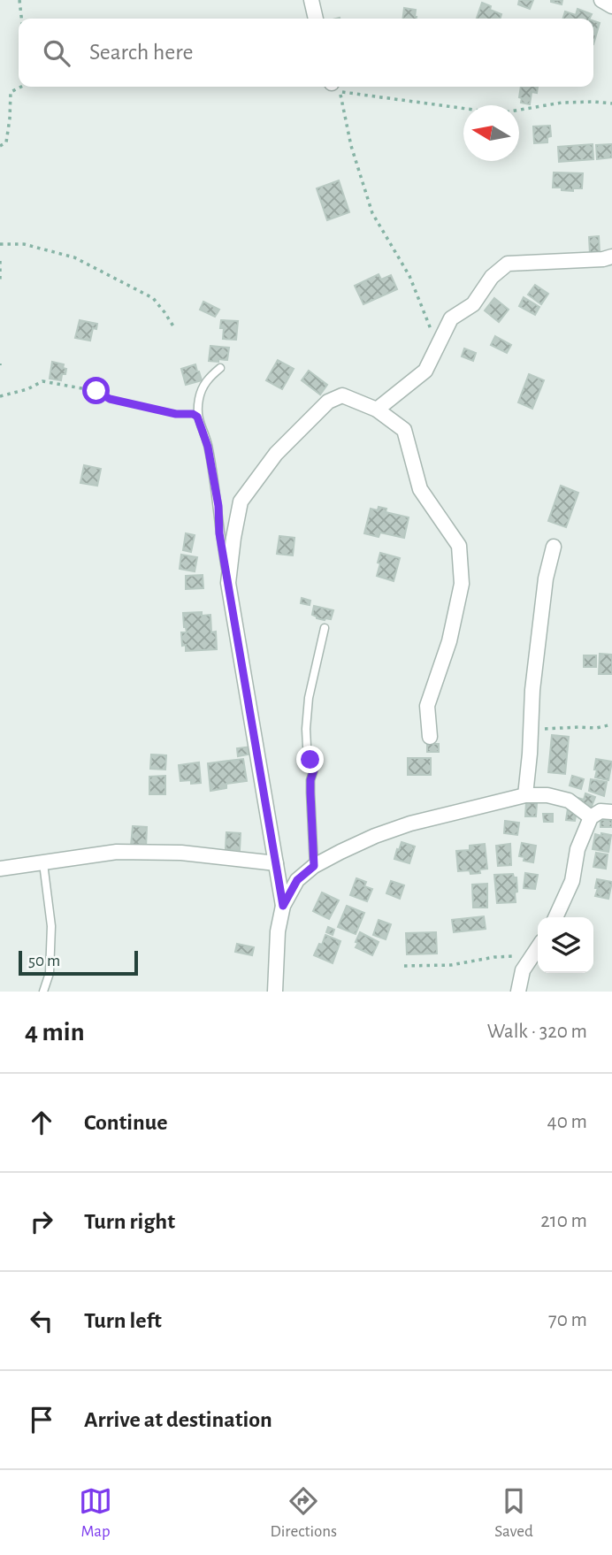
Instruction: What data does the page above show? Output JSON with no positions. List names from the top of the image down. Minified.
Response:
{"scale_bar":"50 m","north":"left","page":{"search":"Search here","scale":"50 m","heading":["4 min","Walk · 320 m"],"list":[["Continue","40 m"],["Turn right","210 m"],["Turn left","70 m"],"Arrive at destination"],"nav":["Map","Directions","Saved"]}}
